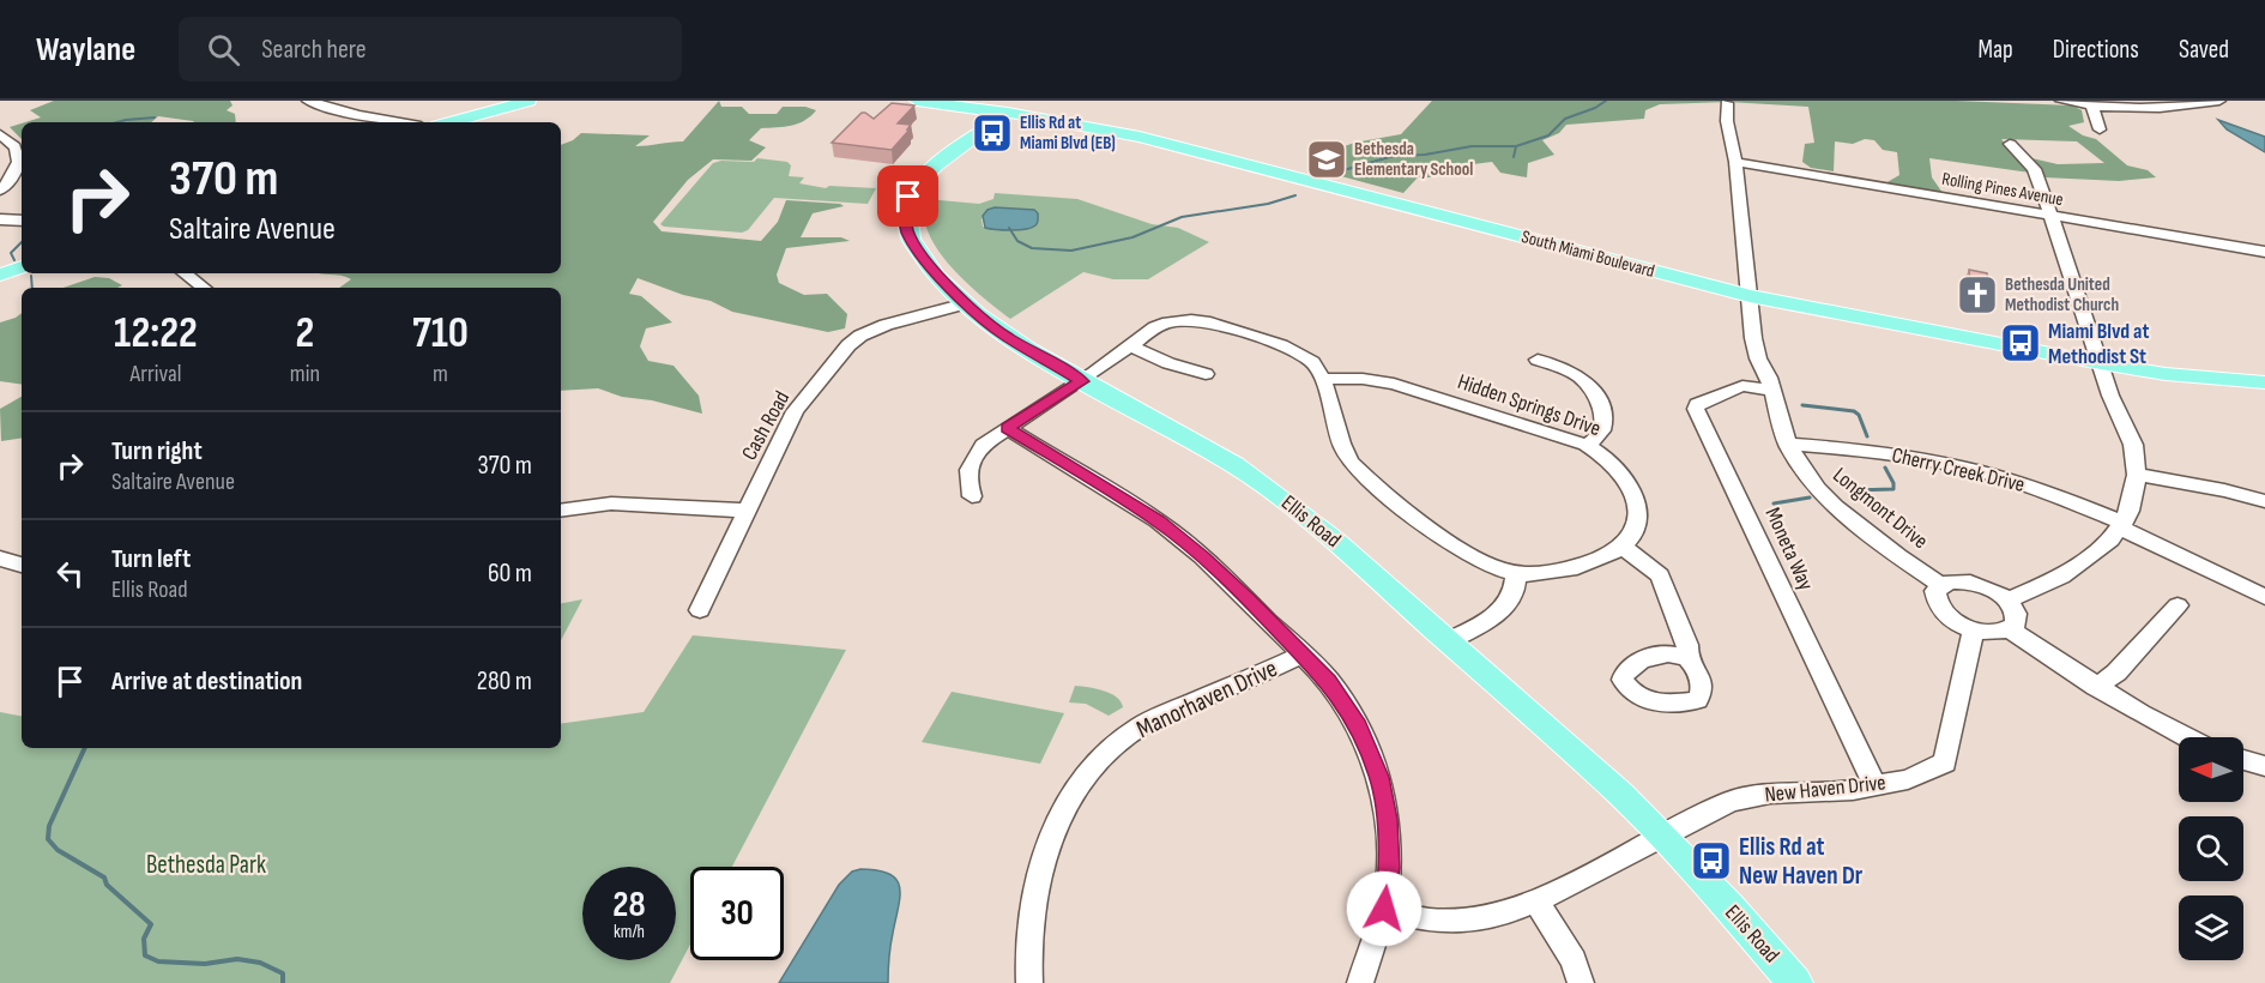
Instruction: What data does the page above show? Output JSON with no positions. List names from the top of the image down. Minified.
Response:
{"streets":{"main road":["South Miami Boulevard","Ellis Road"],"street":["Rolling Pines Avenue","Hidden Springs Drive","Cash Road","Cherry Creek Drive","Longmont Drive","Moneta Way","Manorhaven Drive","New Haven Drive"]},"crossings":[["Rolling Pines Avenue","Longmont Drive"],["South Miami Boulevard","Longmont Drive"],["South Miami Boulevard","Ellis Road"],["Cash Road","Ellis Road"],["Cherry Creek Drive","Longmont Drive"],["Longmont Drive","Moneta Way"],["Ellis Road","New Haven Drive"],["Moneta Way","New Haven Drive"]],"parks":["Bethesda Park"],"places":{"bus stop":["Ellis Rd at Miami Blvd (EB)","Miami Blvd at Methodist St","Ellis Rd at New Haven Dr"],"school or university":["Bethesda Elementary School"],"church":["Bethesda United Methodist Church"]},"north":"left","page":{"header":"Waylane","search":"Search here","nav":["Map","Directions","Saved"],"turn":["370 m","Saltaire Avenue"],"eta":["12:22","Arrival","2","min","710","m"],"list":[{"name":"Turn right","note":"Saltaire Avenue","value":"370 m"},{"name":"Turn left","note":"Ellis Road","value":"60 m"},{"name":"Arrive at destination","value":"280 m"}],"speed":"28 km/h","limit":"30"}}
